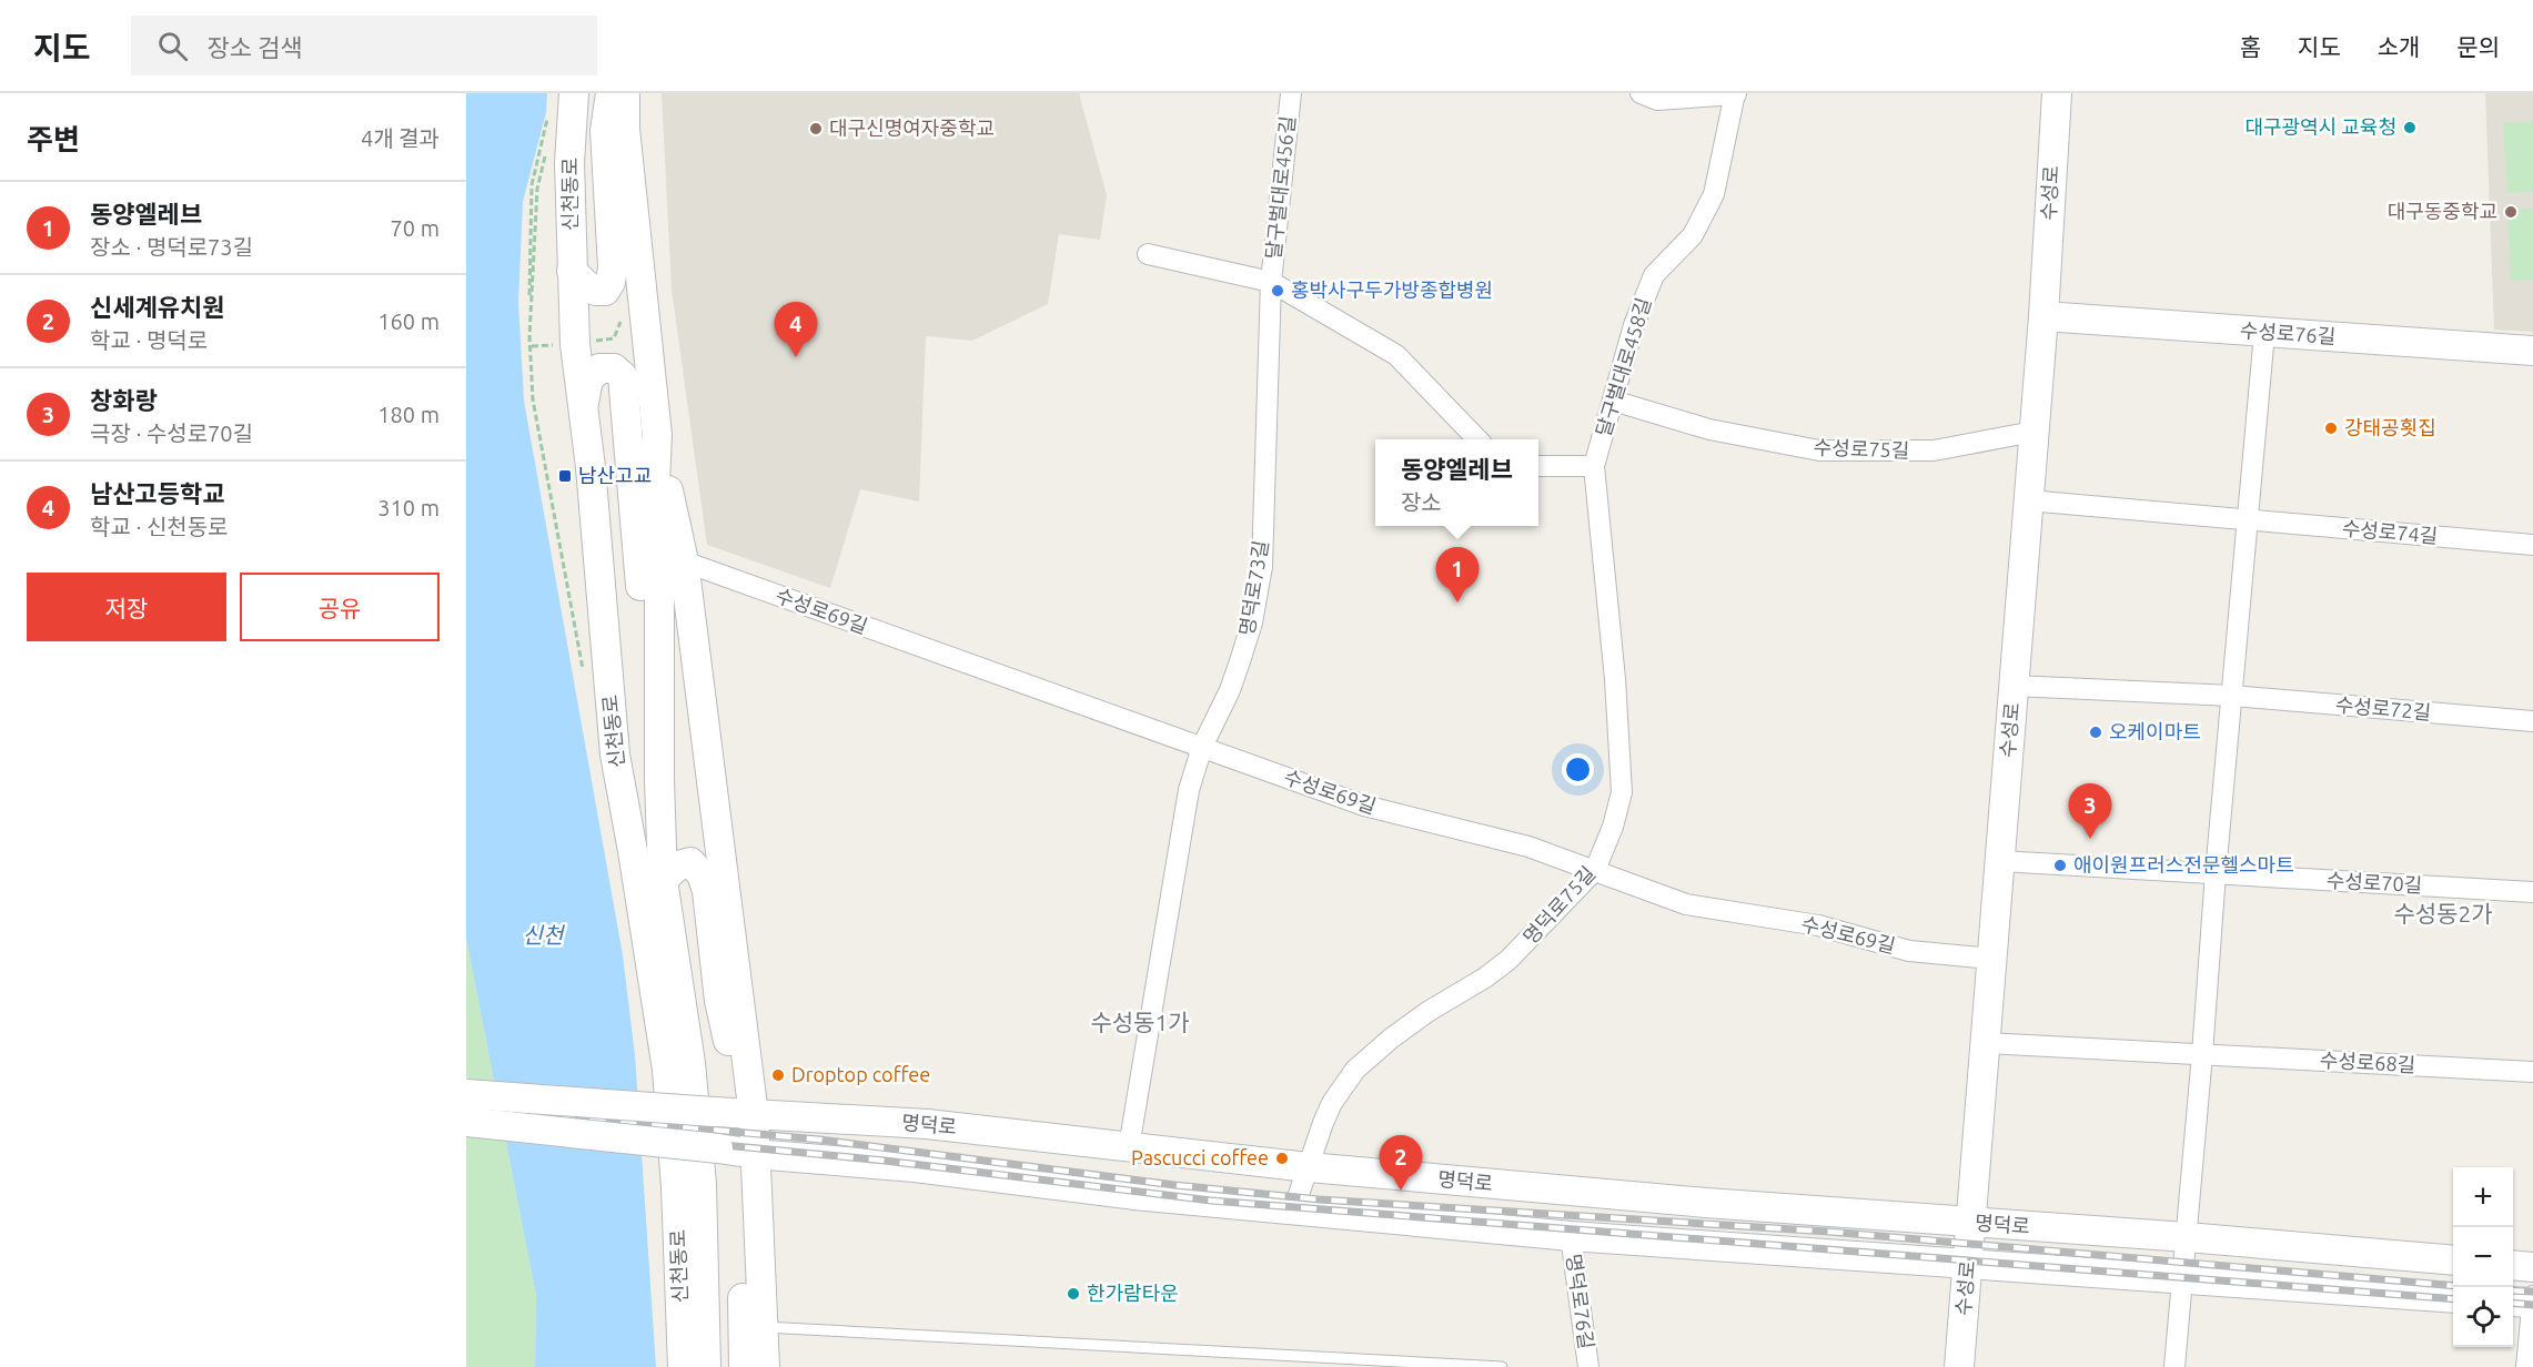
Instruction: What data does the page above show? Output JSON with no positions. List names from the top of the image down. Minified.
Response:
{"streets":{"main road":["수성로","신천동로","수성로76길","명덕로"],"street":["달구벌대로456길","달구벌대로458길","수성로75길","수성로74길","명덕로73길","수성로69길","수성로72길","수성로70길","명덕로75길","수성로68길","명덕로76길"]},"crossings":[["달구벌대로456길","명덕로73길"],["수성로","수성로76길"],["수성로","수성로75길"],["수성로","수성로74길"],["수성로","수성로69길"],["수성로","수성로72길"],["수성로","수성로70길"],["수성로","수성로68길"],["수성로","명덕로"],["달구벌대로458길","수성로75길"],["달구벌대로458길","명덕로75길"],["명덕로73길","수성로69길"],["명덕로73길","명덕로"],["수성로69길","명덕로75길"],["명덕로75길","명덕로"],["명덕로","명덕로76길"]],"districts":["수성동2가","수성동1가"],"water":["신천"],"places":{"other":["대구광역시 교육청","대구신명여자중학교","대구동중학교","홍박사구두가방종합병원","강태공횟집","오케이마트","애이원프러스전문헬스마트","Droptop coffee","Pascucci coffee","한가람타운"],"transit":["남산고교"]},"page":{"header":"지도","search":"장소 검색","nav":["홈","지도","소개","문의"],"heading":["주변","4개 결과"],"list":[{"mark":"1","name":"동양엘레브","note":"장소 · 명덕로73길","value":"70 m"},{"mark":"2","name":"신세계유치원","note":"학교 · 명덕로","value":"160 m"},{"mark":"3","name":"창화랑","note":"극장 · 수성로70길","value":"180 m"},{"mark":"4","name":"남산고등학교","note":"학교 · 신천동로","value":"310 m"}],"pins":["4","1","3","2"],"popup":["동양엘레브","장소"],"buttons":["저장","공유"],"map_buttons":["+","−"]}}
